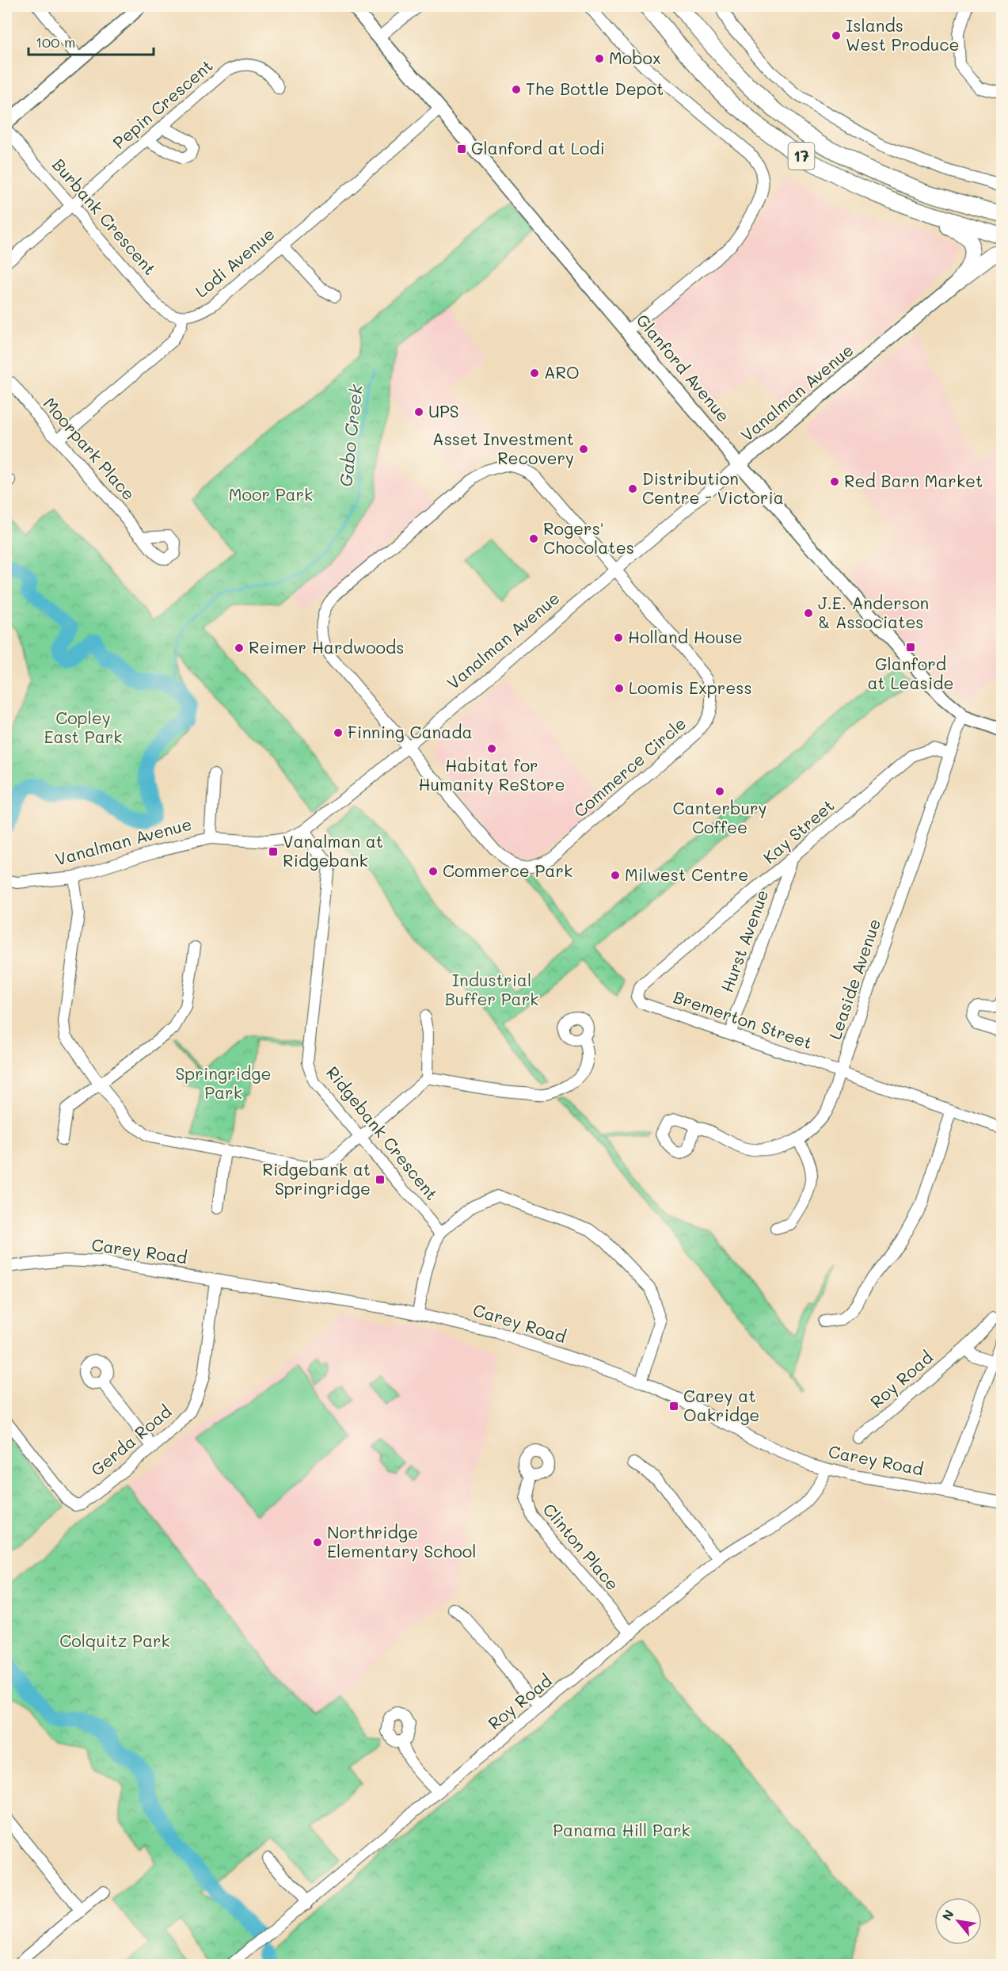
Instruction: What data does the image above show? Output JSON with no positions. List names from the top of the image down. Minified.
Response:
{"streets":{"highway":["17"],"main road":["Glanford Avenue","Vanalman Avenue"],"street":["Pepin Crescent","Burbank Crescent","Lodi Avenue","Moorpark Place","Commerce Circle","Kay Street","Hurst Avenue","Leaside Avenue","Bremerton Street","Ridgebank Crescent","Carey Road","Roy Road","Gerda Road","Clinton Place"]},"crossings":[["Pepin Crescent","Burbank Crescent"],["Burbank Crescent","Lodi Avenue"],["Lodi Avenue","Glanford Avenue"],["Glanford Avenue","Vanalman Avenue"],["Glanford Avenue","Leaside Avenue"],["Vanalman Avenue","Commerce Circle"],["Vanalman Avenue","Ridgebank Crescent"],["Kay Street","Hurst Avenue"],["Kay Street","Leaside Avenue"],["Kay Street","Bremerton Street"],["Hurst Avenue","Bremerton Street"],["Leaside Avenue","Bremerton Street"],["Carey Road","Roy Road"],["Carey Road","Gerda Road"],["Roy Road","Clinton Place"]],"water":["Gabo Creek"],"parks":["Moor Park","Copley East Park","Industrial Buffer Park","Springridge Park","Colquitz Park","Panama Hill Park"],"places":{"other":["Islands West Produce","Mobox","The Bottle Depot","ARO","UPS","Asset Investment Recovery","Red Barn Market","Distribution Centre - Victoria","Rogers' Chocolates","J.E. Anderson & Associates","Holland House","Reimer Hardwoods","Loomis Express","Finning Canada","Habitat for Humanity ReStore","Canterbury Coffee","Commerce Park","Milwest Centre","Northridge Elementary School"],"transit":["Glanford at Lodi","Glanford at Leaside","Vanalman at Ridgebank","Ridgebank at Springridge","Carey at Oakridge"]},"scale_bar":"100 m","north":"top left"}
